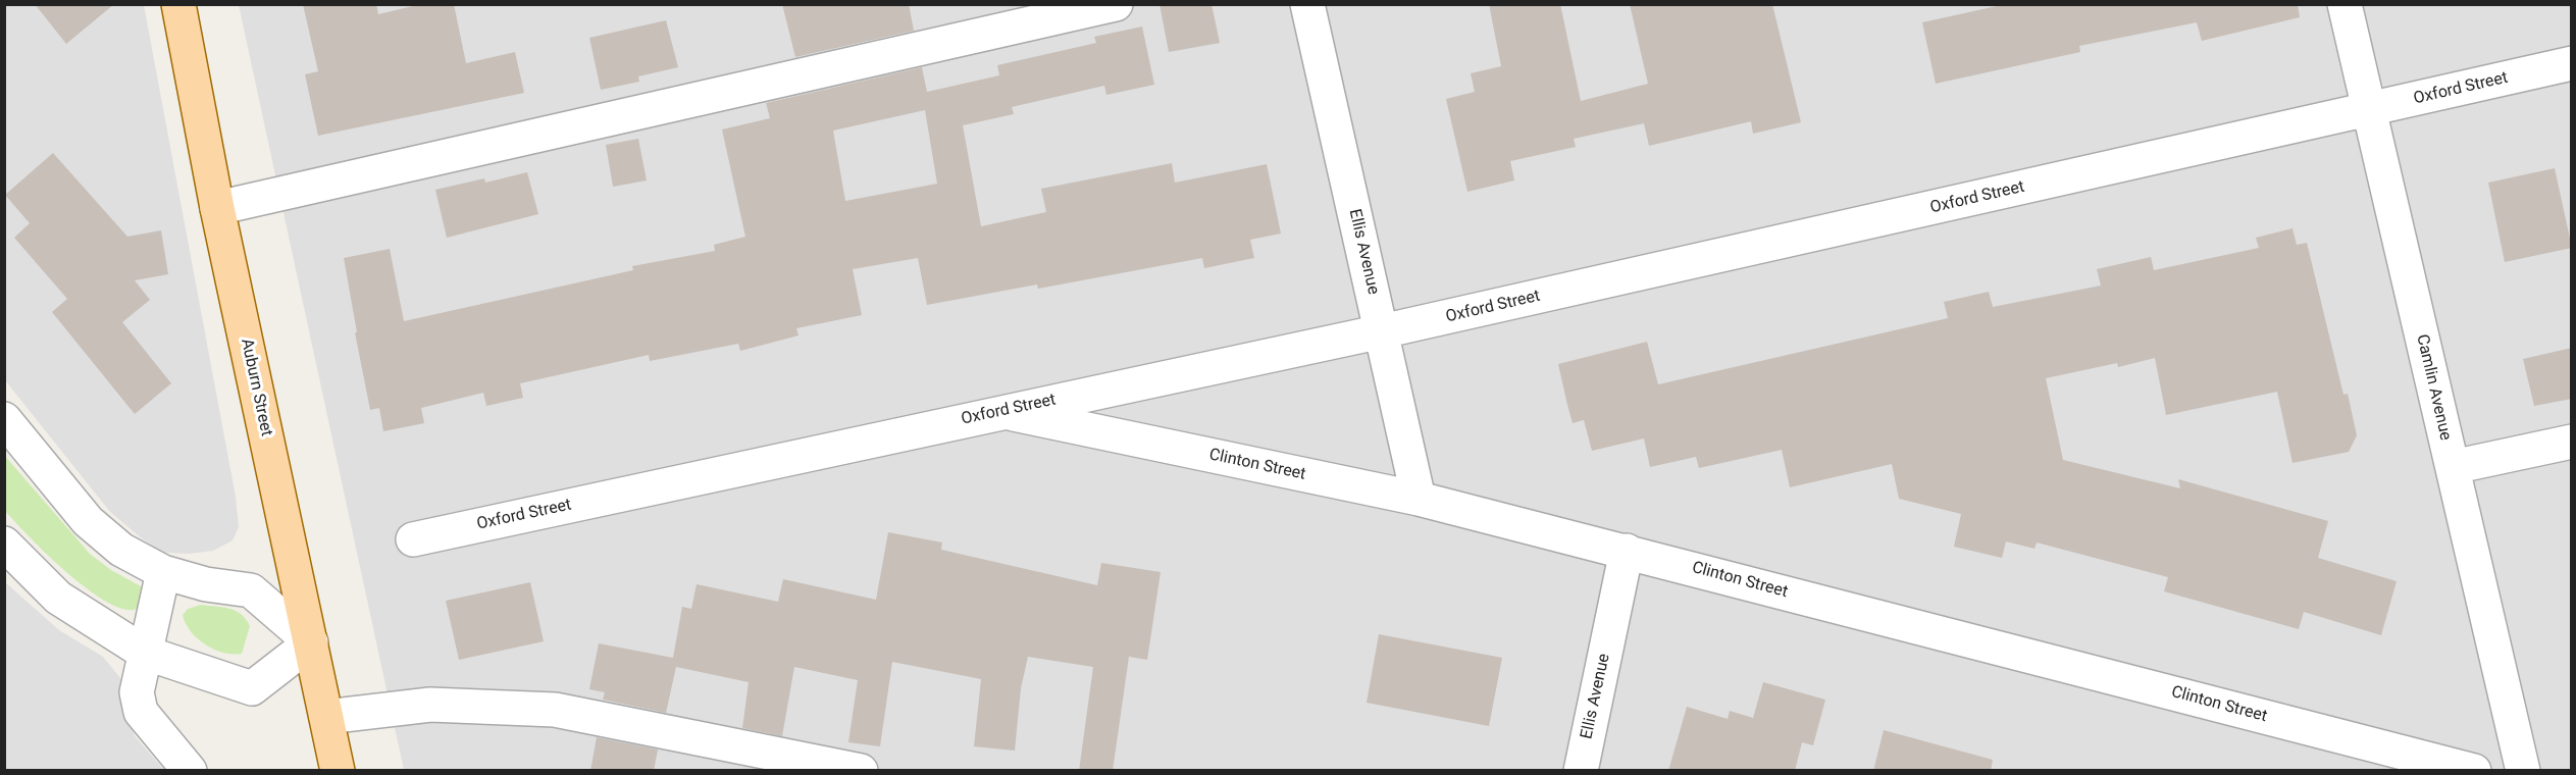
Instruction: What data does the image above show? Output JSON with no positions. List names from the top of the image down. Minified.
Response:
{"streets":{"main road":["Auburn Street"],"street":["Oxford Street","Ellis Avenue","Camlin Avenue","Clinton Street"]},"crossings":[["Oxford Street","Ellis Avenue"],["Oxford Street","Camlin Avenue"],["Oxford Street","Clinton Street"],["Ellis Avenue","Clinton Street"]]}
